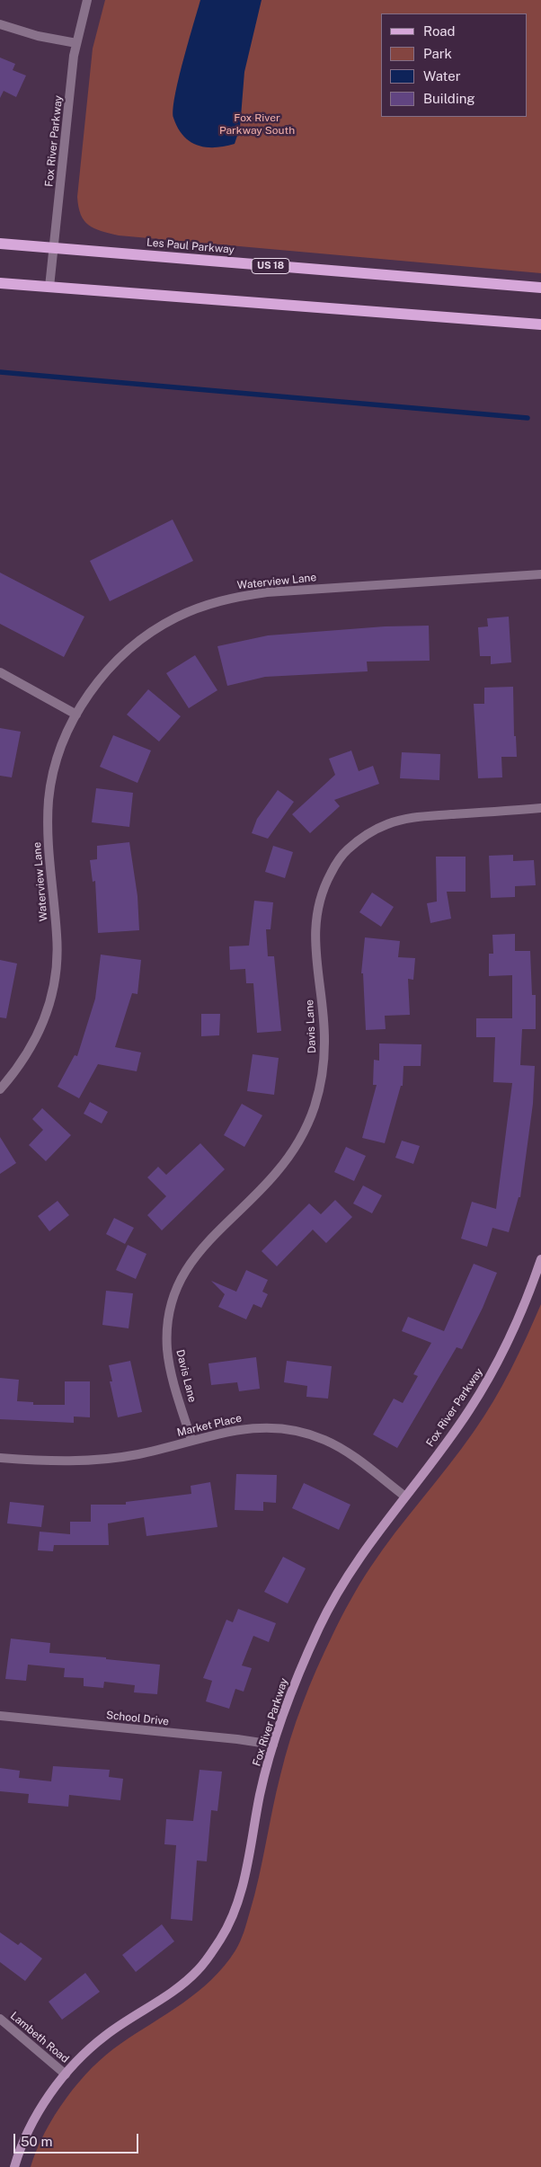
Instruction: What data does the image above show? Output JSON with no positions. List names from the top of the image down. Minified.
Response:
{"streets":{"main road":["Les Paul Parkway","US 18"],"street":["Fox River Parkway","Waterview Lane","Davis Lane","Market Place","School Drive","Lambeth Road"]},"crossings":[["Fox River Parkway","Les Paul Parkway"],["Fox River Parkway","Market Place"],["Fox River Parkway","School Drive"],["Fox River Parkway","Lambeth Road"],["Davis Lane","Market Place"]],"parks":["Fox River Parkway South"],"legend":["Road","Park","Water","Building"],"scale_bar":"50 m"}
